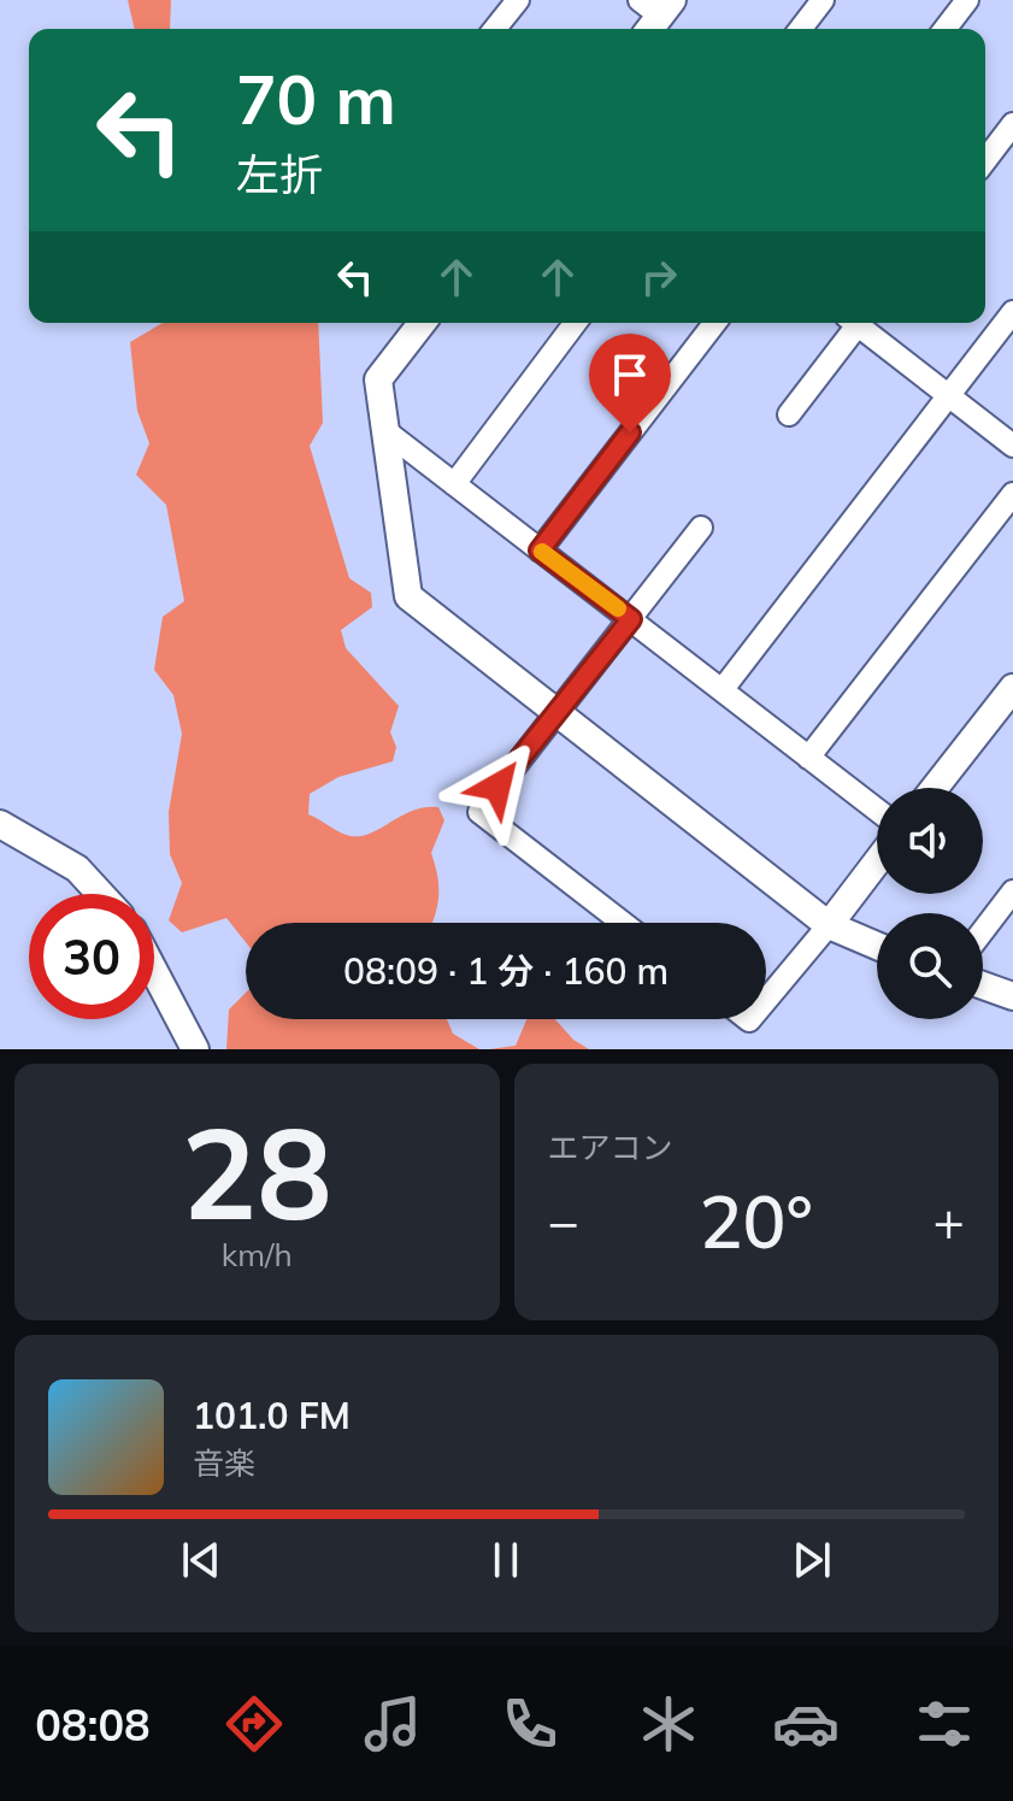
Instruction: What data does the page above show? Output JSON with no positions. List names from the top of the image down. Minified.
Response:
{"page":{"turn":["70 m","左折"],"limit":"30","trip":"08:09 · 1 分 · 160 m","tile":[["28","km/h"],"エアコン"],"heat":["−","20°","+"],"song":["101.0 FM","音楽"],"tabs":"08:08"}}
